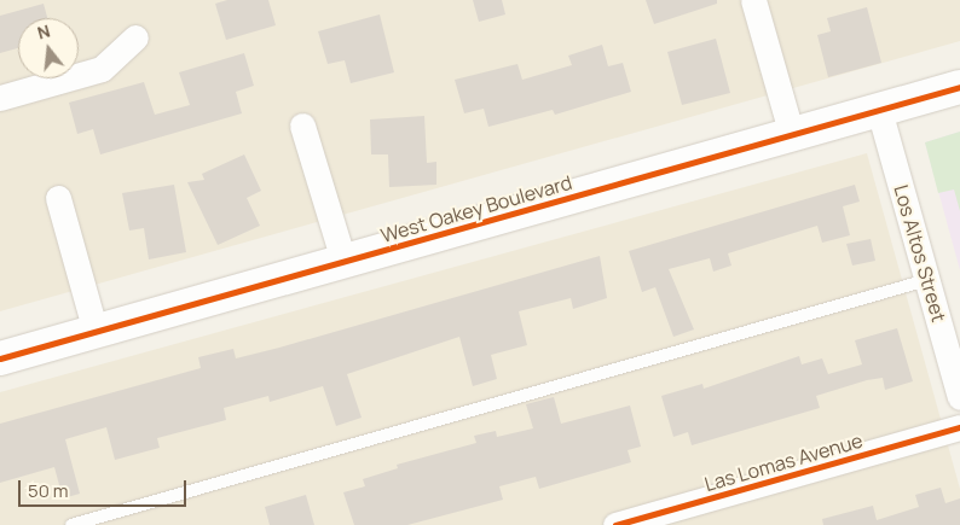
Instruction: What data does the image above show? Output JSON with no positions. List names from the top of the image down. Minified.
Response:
{"streets":{"main road":["West Oakey Boulevard"],"street":["Los Altos Street","Las Lomas Avenue"]},"crossings":[["West Oakey Boulevard","Los Altos Street"]],"scale_bar":"50 m","north":"top"}
